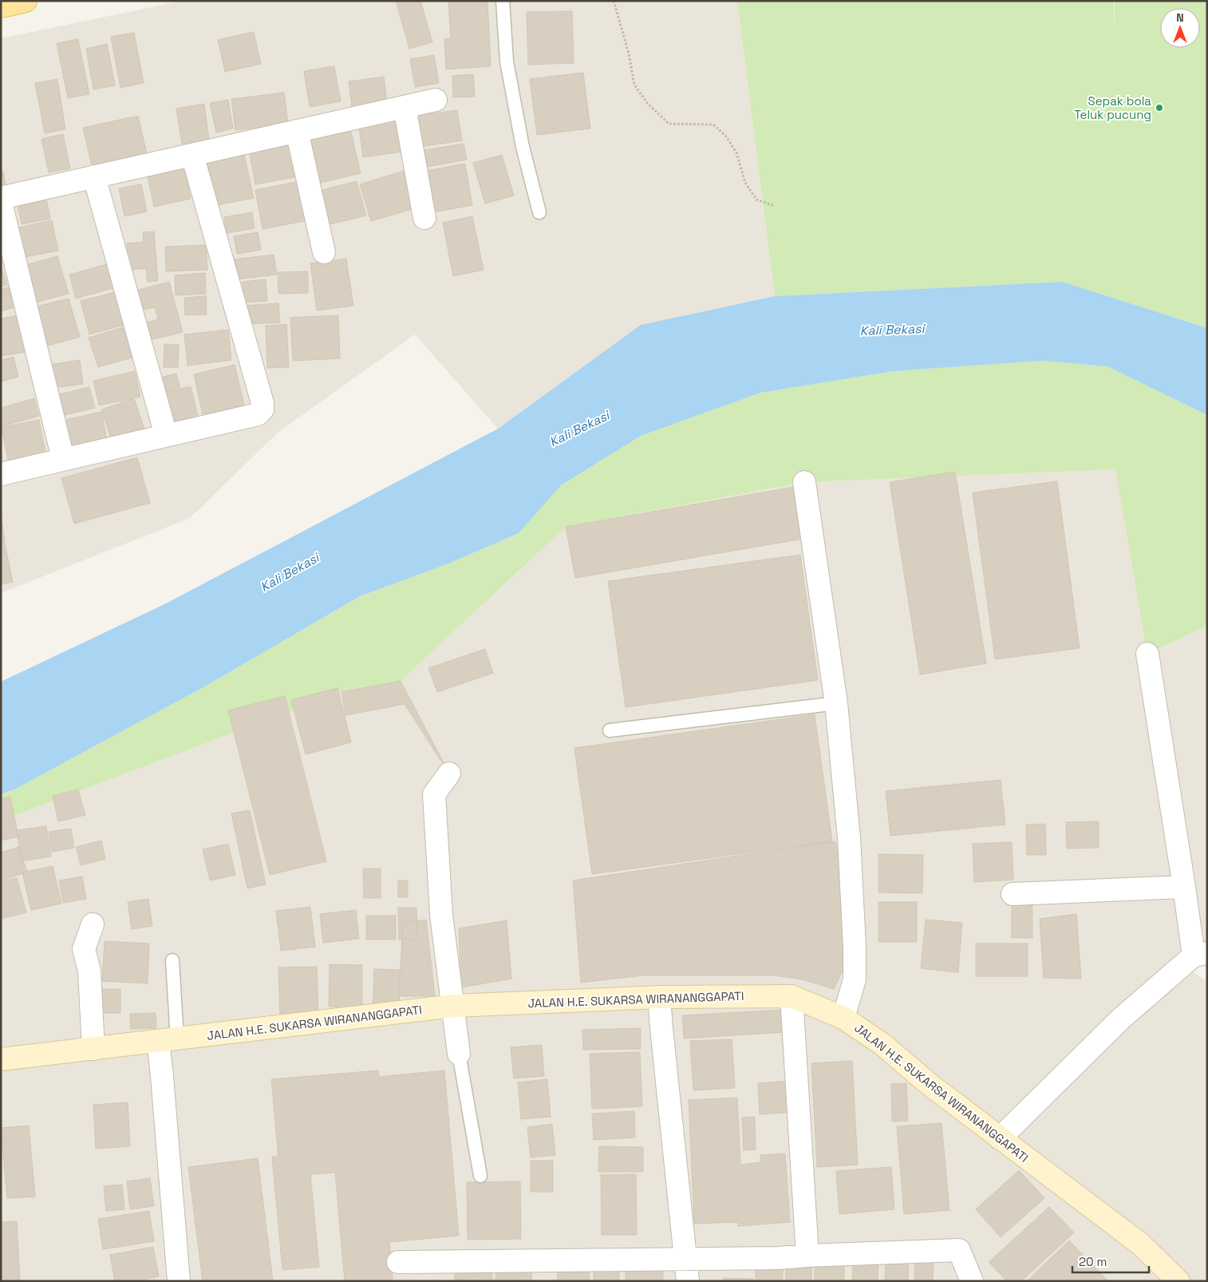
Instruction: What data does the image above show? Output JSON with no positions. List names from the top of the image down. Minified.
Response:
{"streets":{"street":["JALAN H.E. SUKARSA WIRANANGGAPATI"]},"water":["Kali Bekasi"],"places":["Sepak bola Teluk pucung"],"scale_bar":"20 m","north":"top"}
